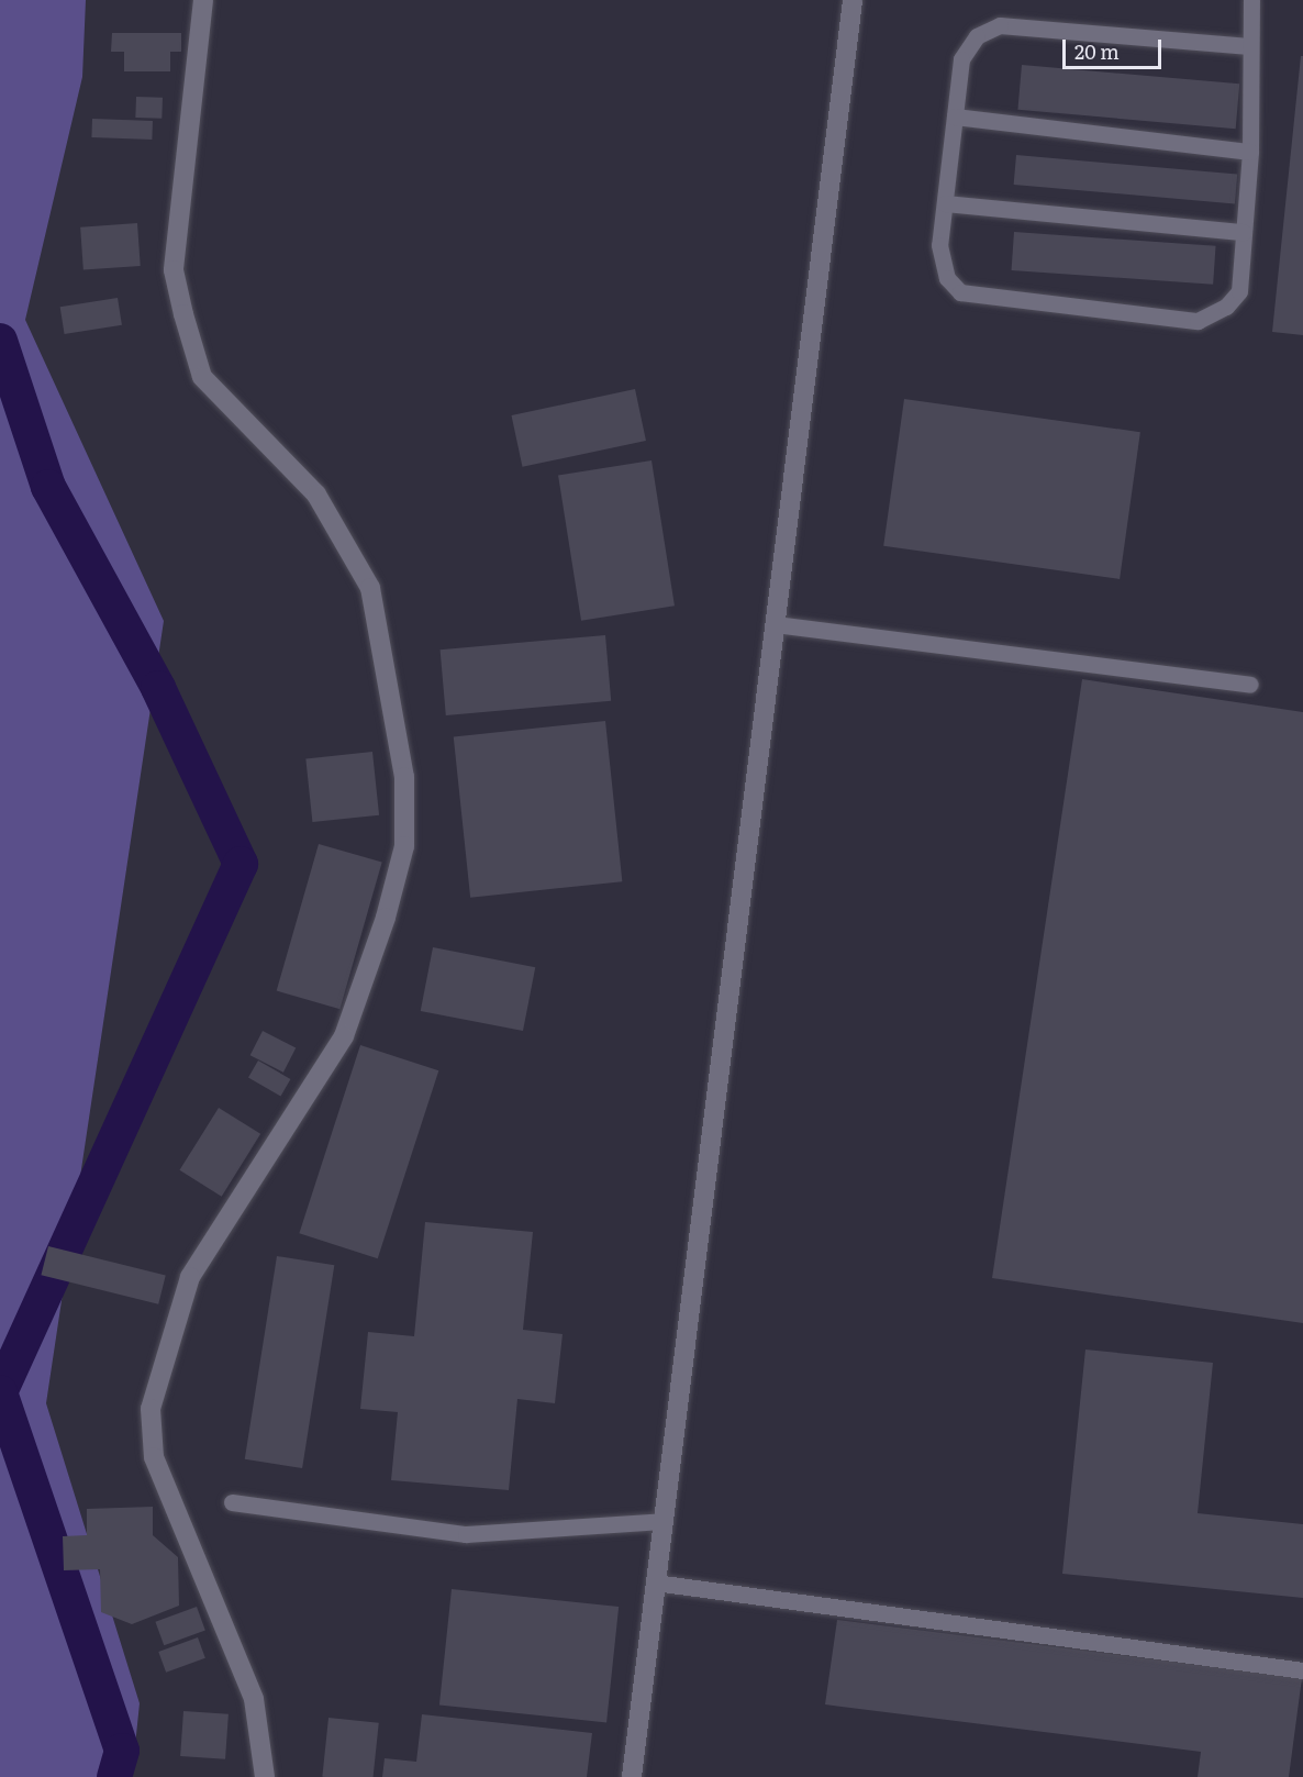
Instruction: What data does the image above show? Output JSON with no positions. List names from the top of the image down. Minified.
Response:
{"scale_bar":"20 m"}
